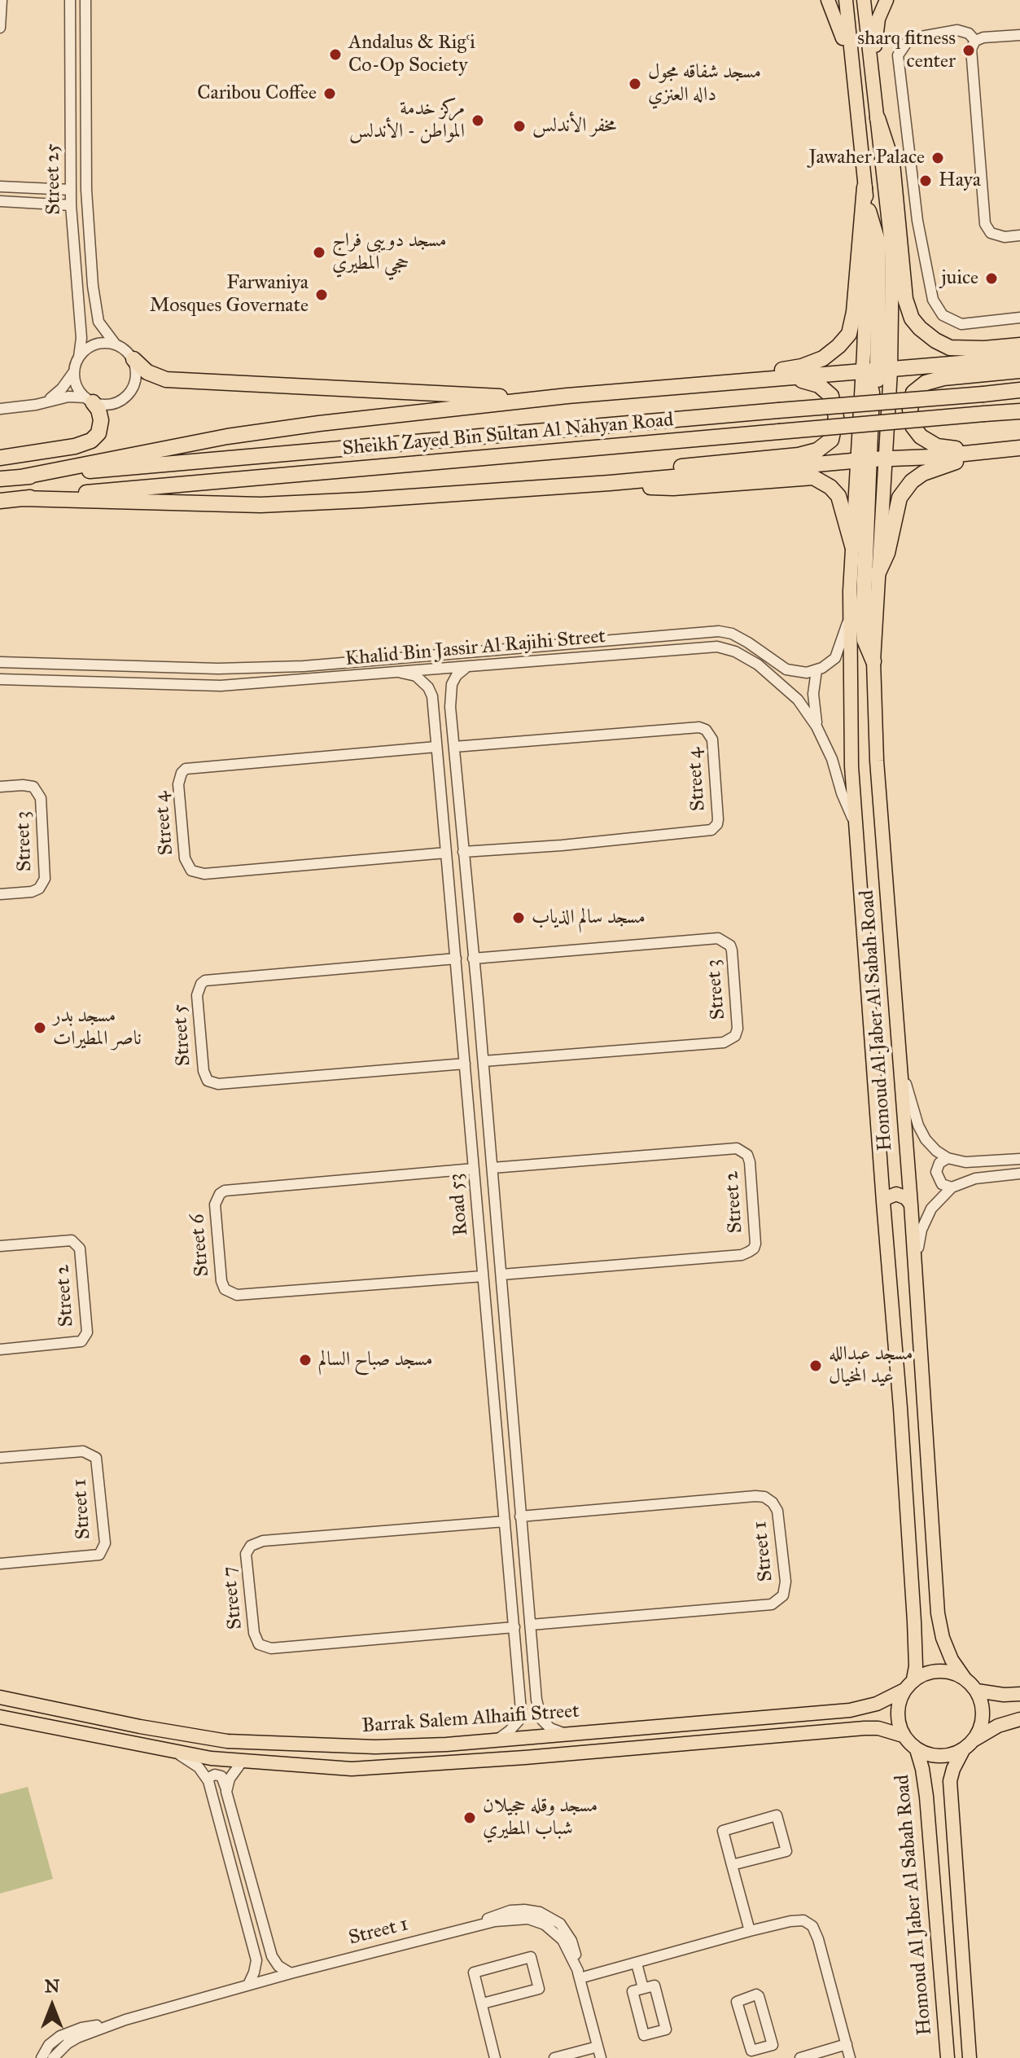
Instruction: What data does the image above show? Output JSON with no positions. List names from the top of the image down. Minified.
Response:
{"streets":{"highway":["Sheikh Zayed Bin Sultan Al Nahyan Road"],"main road":["Homoud Al Jaber Al Sabah Road","Barrak Salem Alhaifi Street"],"street":["Street 25","Khalid Bin Jassir Al Rajihi Street","Street 4","Street 3","Street 5","Street 2","Road 53","Street 6","Street 1","Street 7"]},"crossings":[["Khalid Bin Jassir Al Rajihi Street","Homoud Al Jaber Al Sabah Road"],["Khalid Bin Jassir Al Rajihi Street","Road 53"],["Street 4","Road 53"],["Street 3","Road 53"],["Homoud Al Jaber Al Sabah Road","Barrak Salem Alhaifi Street"],["Street 5","Road 53"],["Street 2","Road 53"],["Road 53","Street 6"],["Road 53","Street 1"],["Road 53","Street 7"],["Road 53","Barrak Salem Alhaifi Street"]],"places":["sharq fitness center","Andalus & Rigʿi Co-Op Society","مسجد شفاقه مجول داله العنزي","Caribou Coffee","مركز خدمة المواطن - الأندلس","مخفر الأندلس","Jawaher Palace","Haya","مسجد دويبي فراج حجي المطيري","juice","Farwaniya Mosques Governate","مسجد سالم الذياب","مسجد بدر ناصر المطيرات","مسجد صباح السالم","مسجد عبدالله عيد المخيال","مسجد وقله حجيلان شباب المطيري"],"north":"top"}
